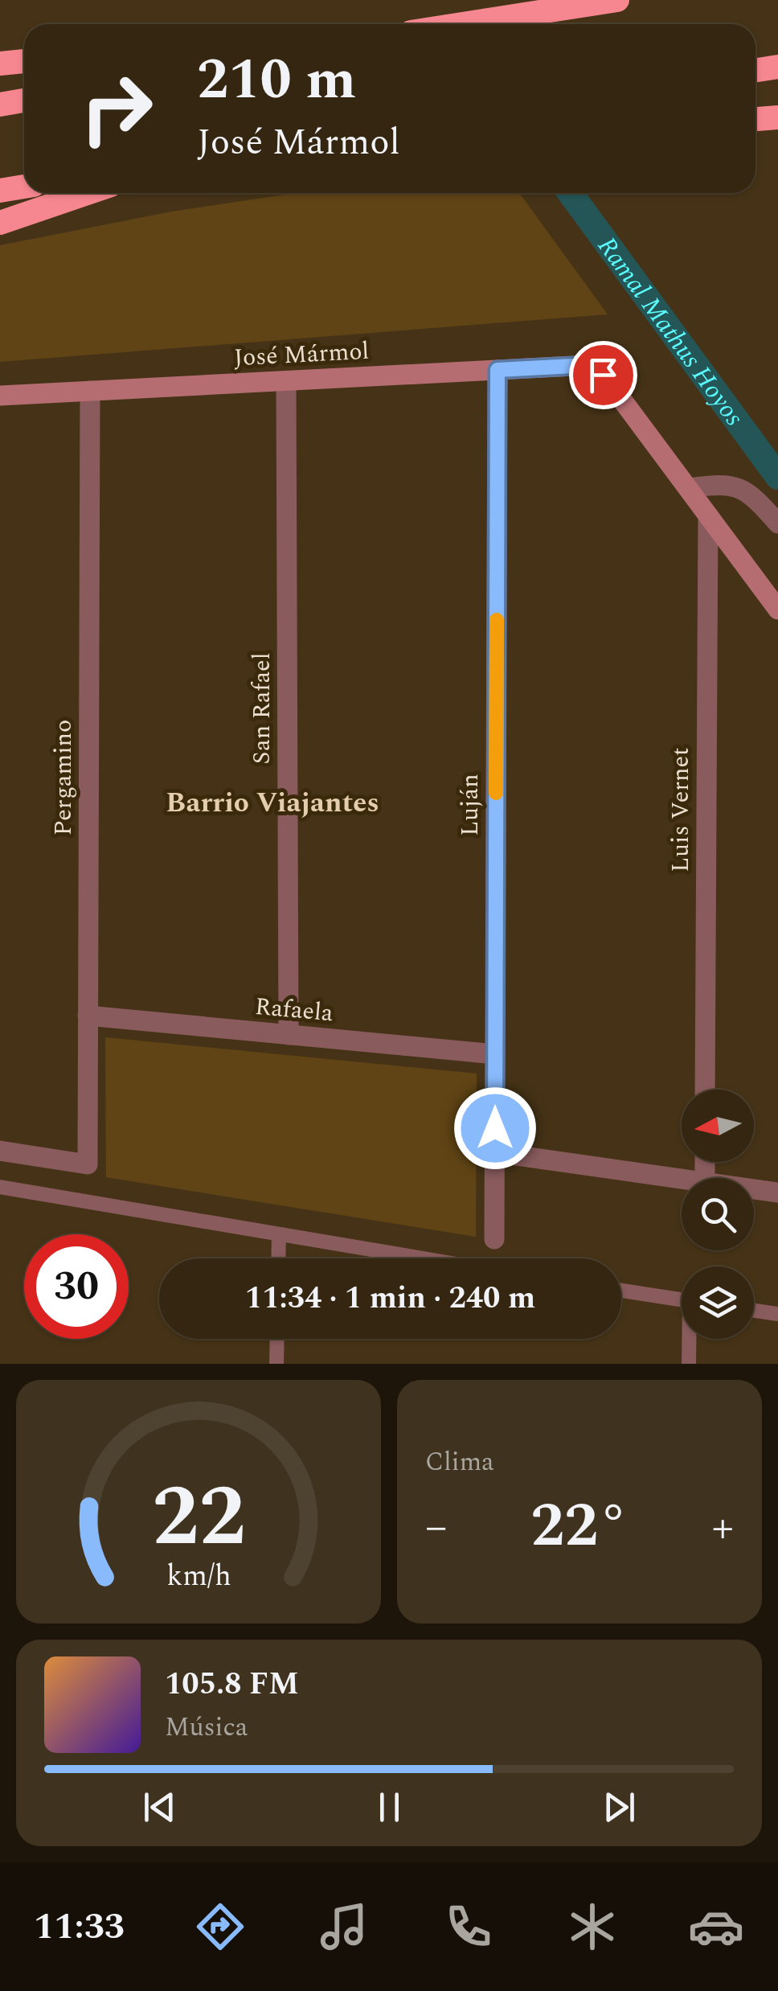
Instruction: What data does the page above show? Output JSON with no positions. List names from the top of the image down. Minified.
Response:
{"streets":{"street":["José Mármol","San Rafael","Pergamino","Luján","Luis Vernet","Rafaela"]},"crossings":[["José Mármol","San Rafael"],["José Mármol","Pergamino"],["José Mármol","Luján"],["San Rafael","Rafaela"],["Pergamino","Rafaela"],["Luján","Rafaela"]],"districts":["Barrio Viajantes"],"water":["Ramal Mathus Hoyos"],"north":"left","page":{"turn":["210 m","José Mármol"],"limit":"30","trip":"11:34 · 1 min · 240 m","tile":"Clima","heat":["−","22°","+"],"song":["105.8 FM","Música"],"tabs":"11:33","gauge":["22","km/h"]}}
